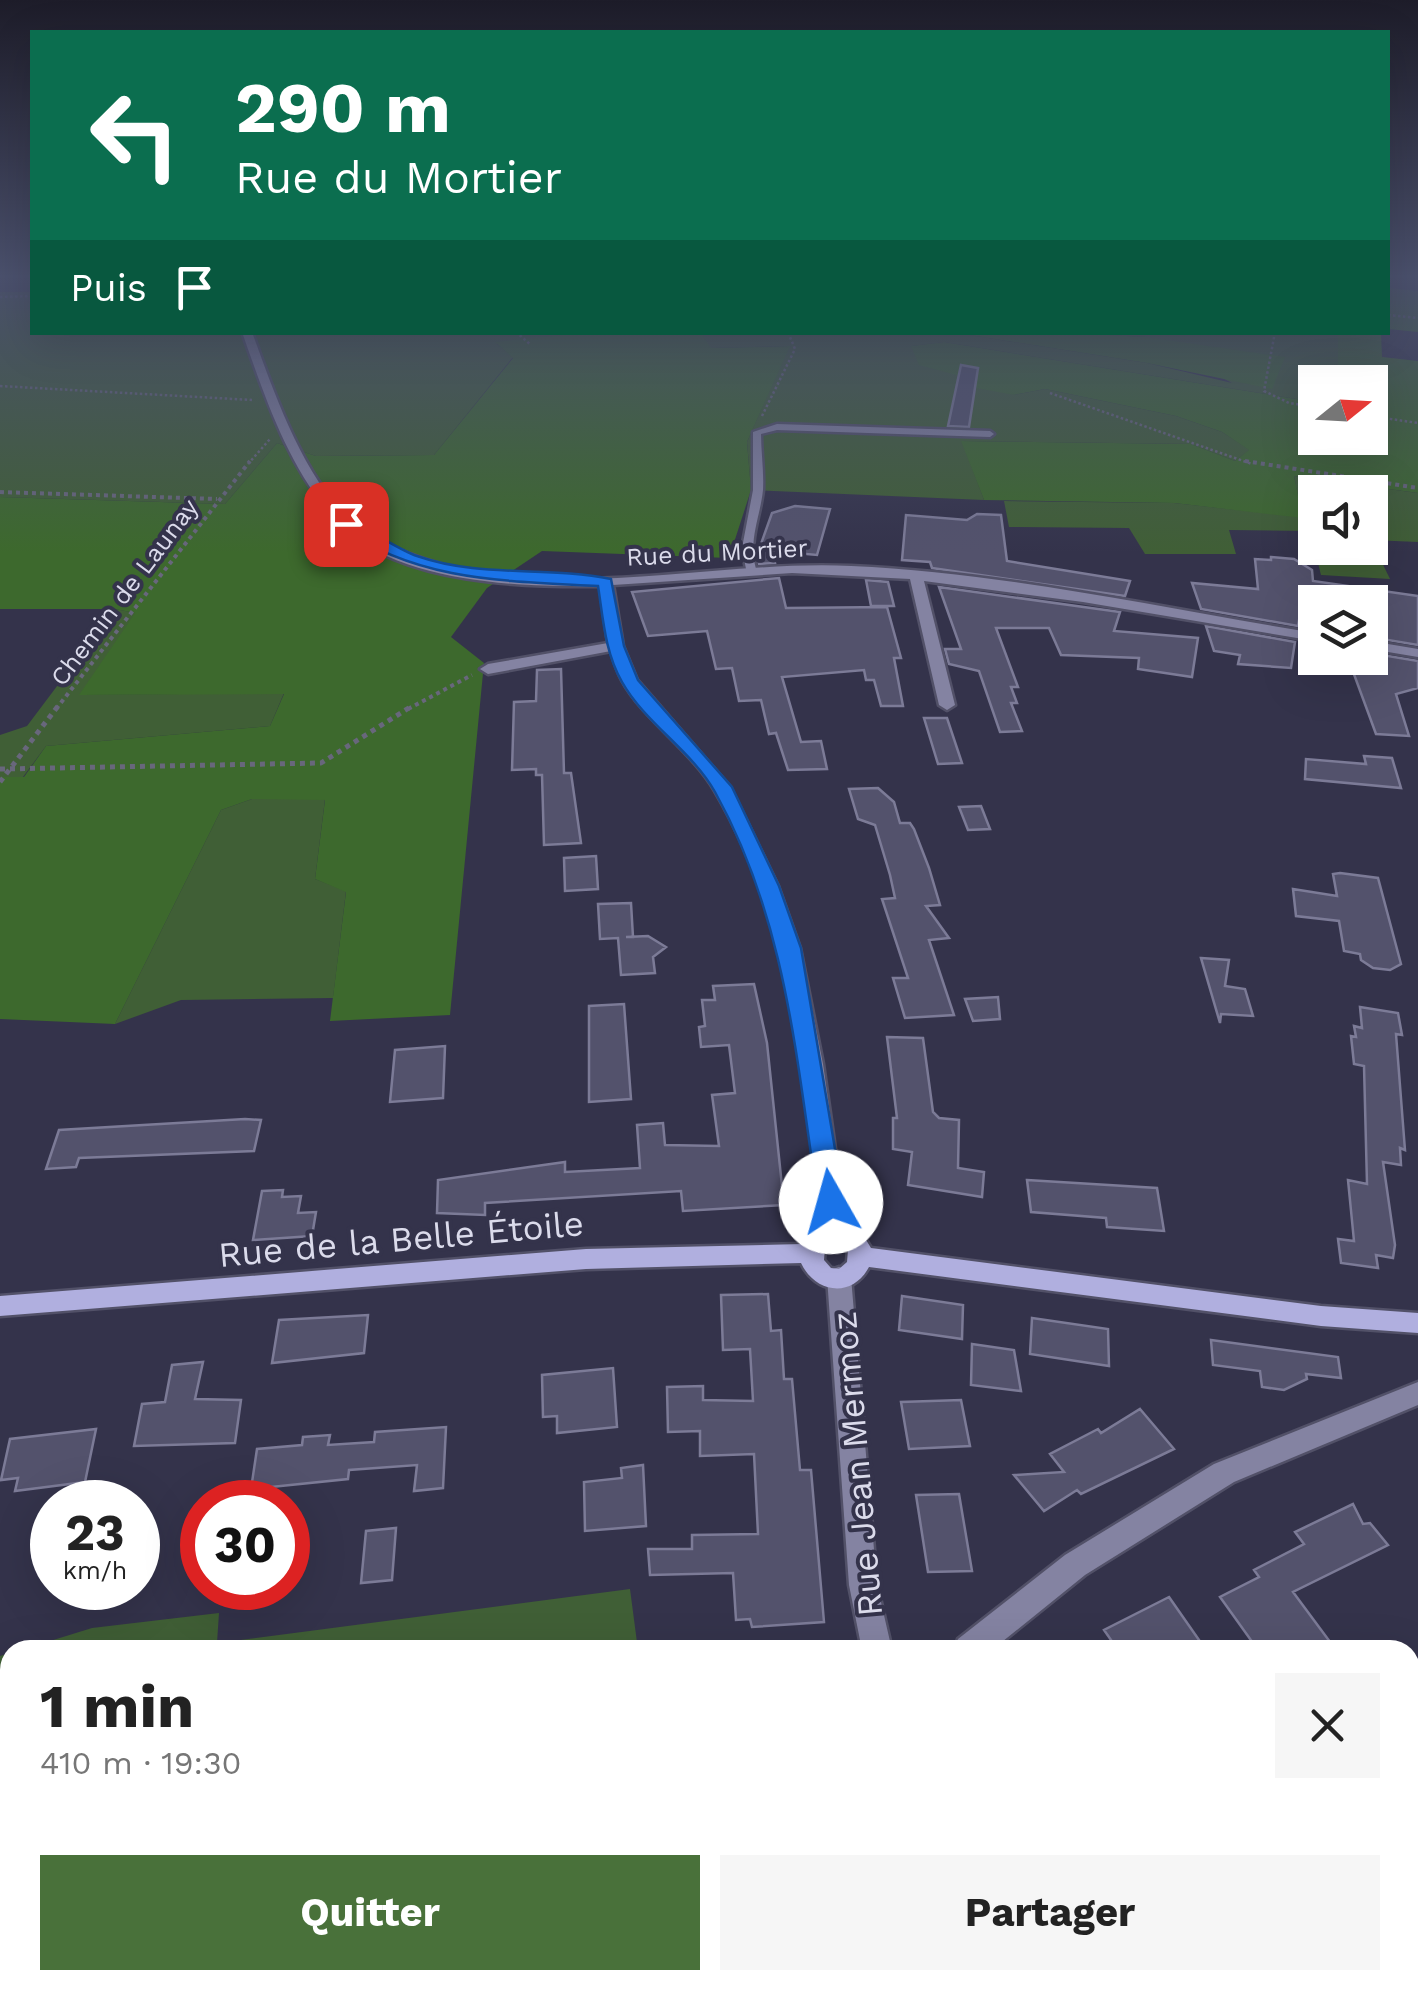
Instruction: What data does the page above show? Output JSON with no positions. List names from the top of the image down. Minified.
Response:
{"streets":{"street":["Rue du Mortier","Rue de la Belle Étoile","Rue Jean Mermoz"],"path":["Chemin de Launay"]},"crossings":[["Rue du Mortier","Chemin de Launay"],["Rue de la Belle Étoile","Rue Jean Mermoz"]],"north":"right","page":{"turn":["290 m","Rue du Mortier"],"then":"Puis","speed":"23 km/h","limit":"30","heading":["1 min","410 m · 19:30"],"buttons":["Quitter","Partager"]}}
